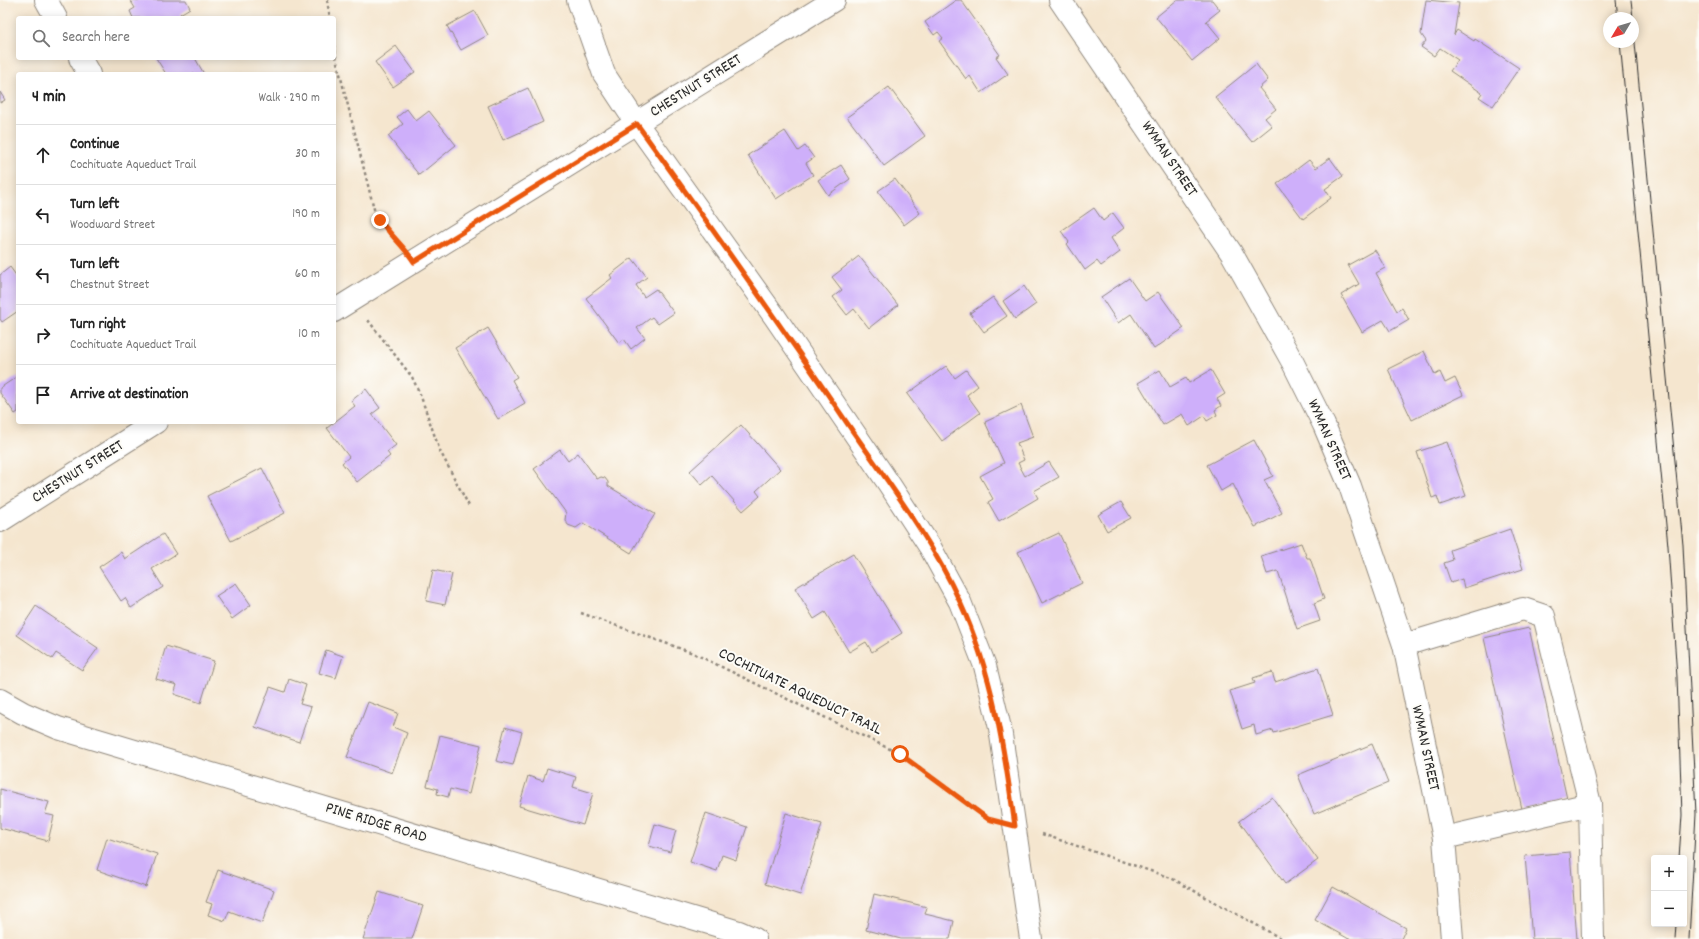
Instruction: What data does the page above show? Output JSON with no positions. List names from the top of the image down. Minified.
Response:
{"streets":{"street":["CHESTNUT STREET","WYMAN STREET","PINE RIDGE ROAD"],"path":["COCHITUATE AQUEDUCT TRAIL"]},"north":"bottom left","page":{"search":"Search here","heading":["4 min","Walk · 290 m"],"list":[["Continue","Cochituate Aqueduct Trail","30 m"],["Turn left","Woodward Street","190 m"],["Turn left","Chestnut Street","60 m"],["Turn right","Cochituate Aqueduct Trail","10 m"],"Arrive at destination"],"map_buttons":["+","−"]}}
